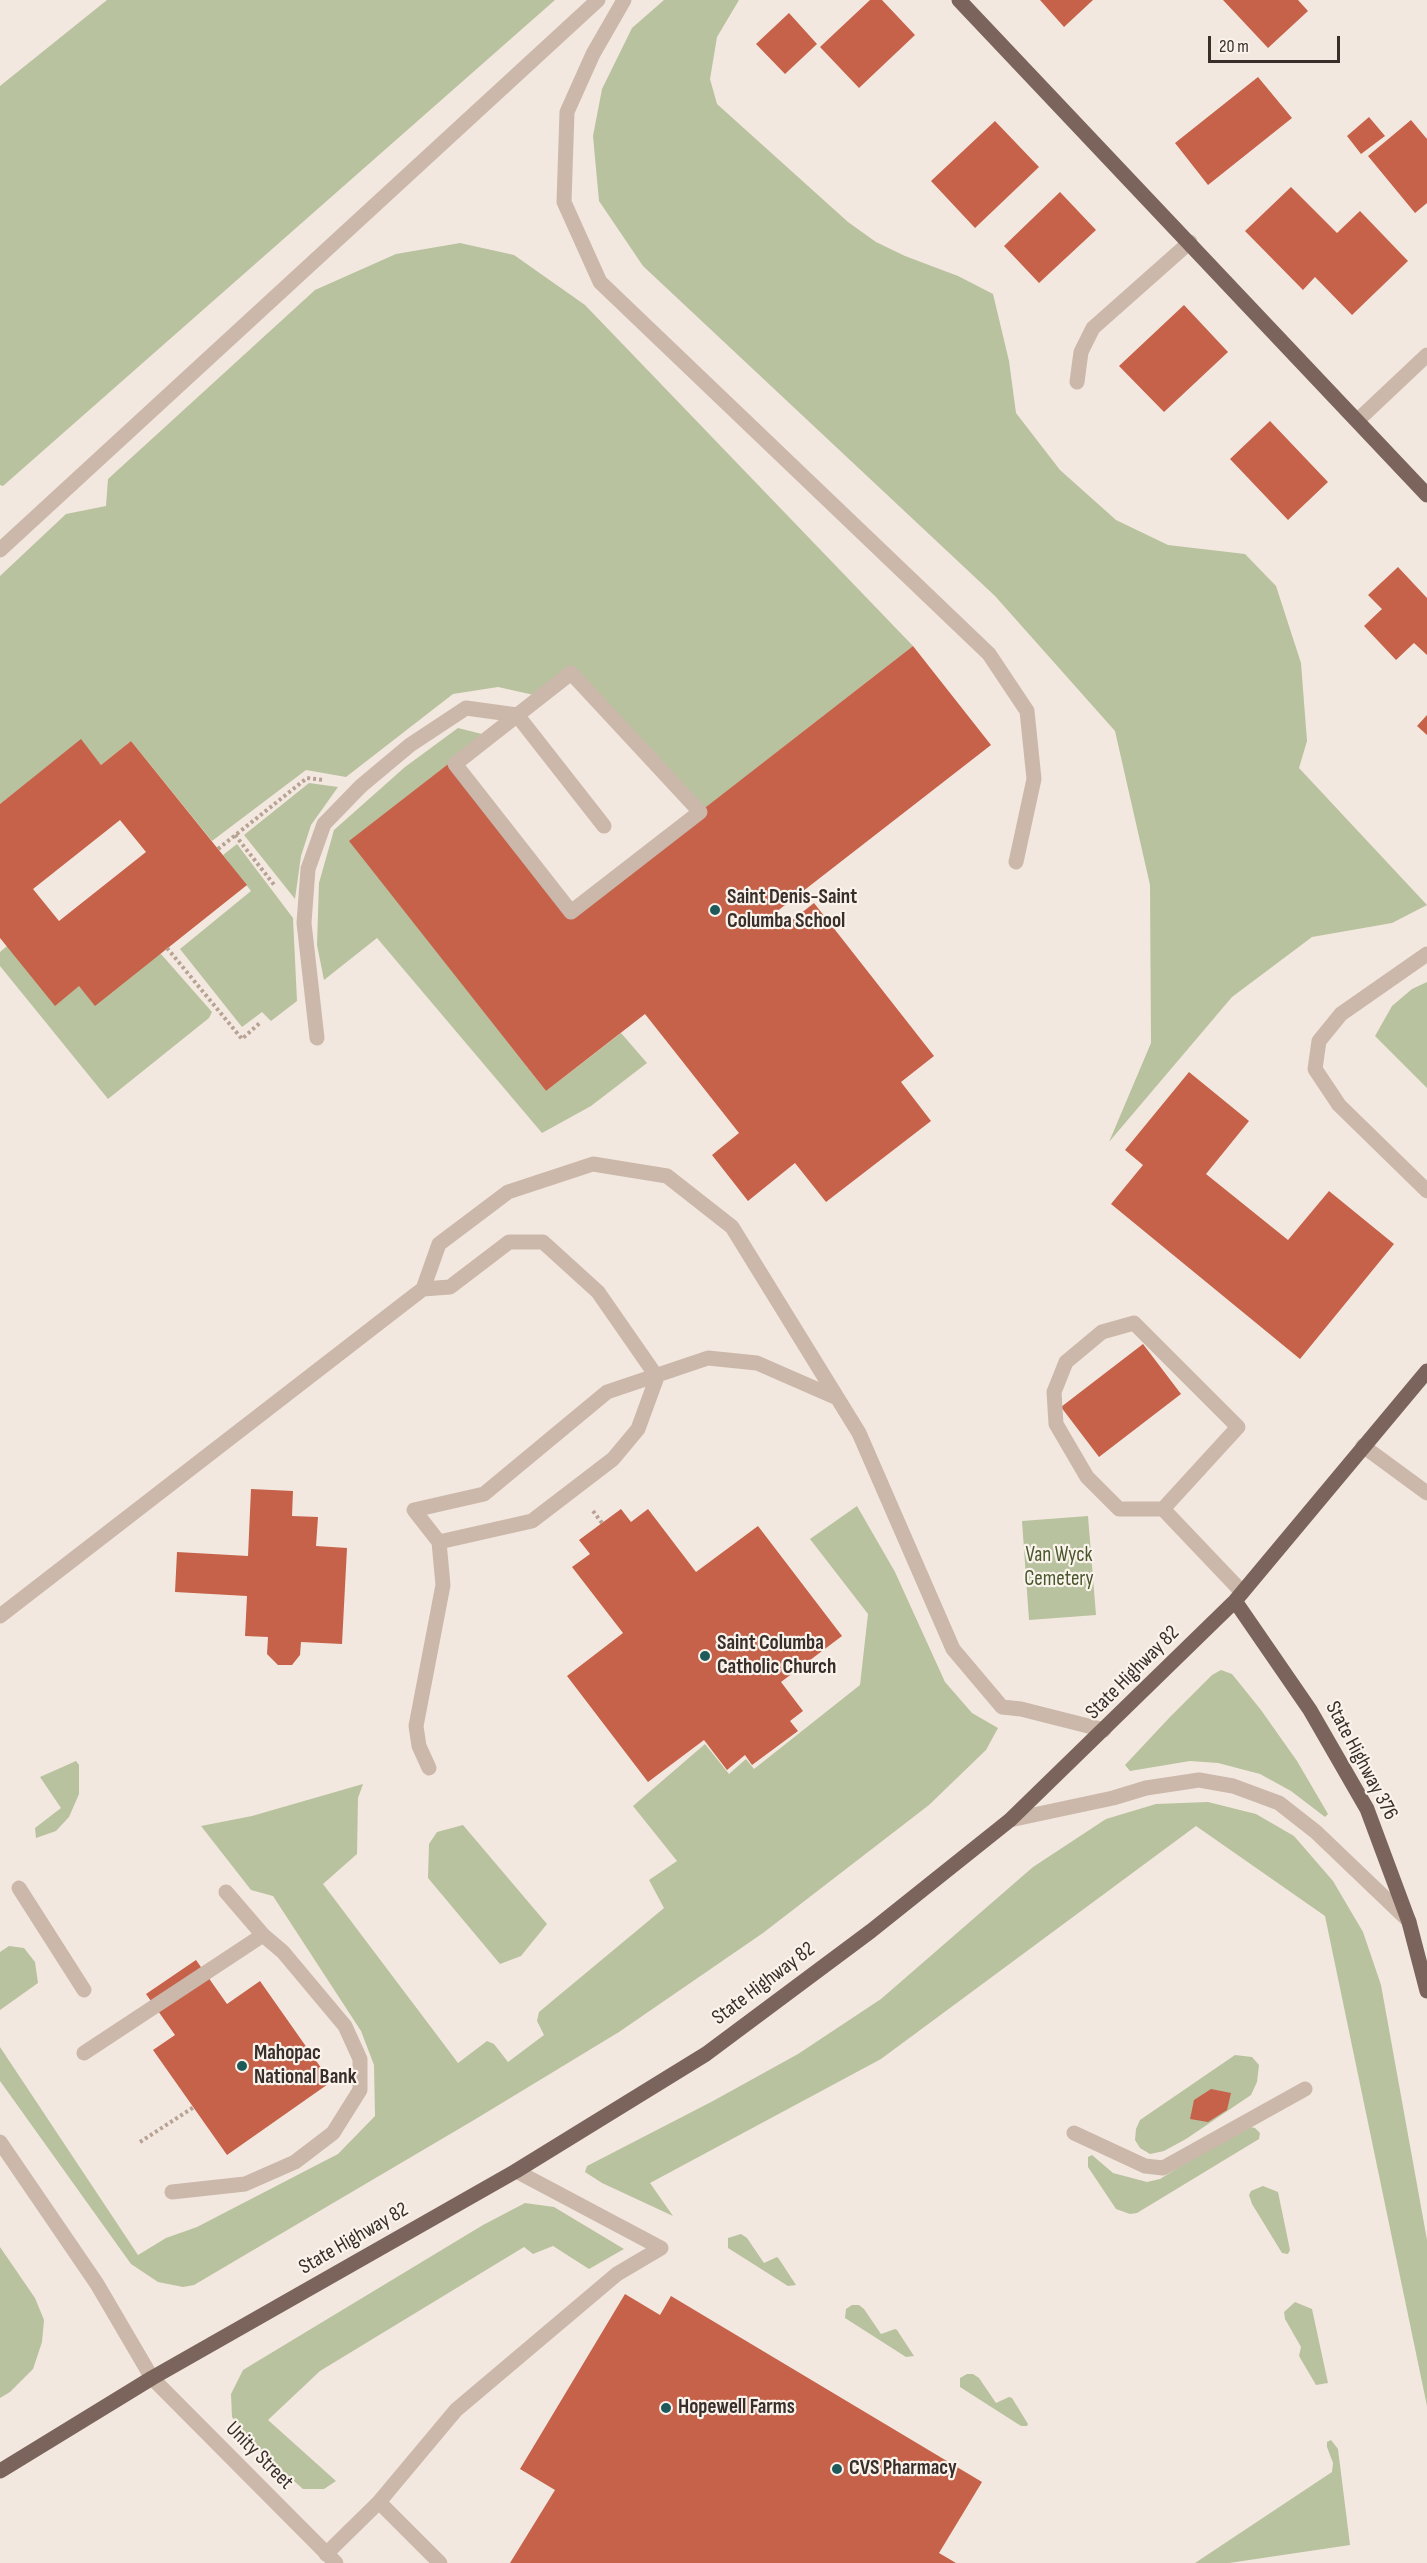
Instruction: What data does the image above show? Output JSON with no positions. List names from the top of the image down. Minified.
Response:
{"streets":{"main road":["State Highway 82","State Highway 376"],"street":["Unity Street"]},"crossings":[["State Highway 82","State Highway 376"],["State Highway 82","Unity Street"]],"parks":["Van Wyck Cemetery"],"places":["Saint Denis-Saint Columba School","Saint Columba Catholic Church","Mahopac National Bank","Hopewell Farms","CVS Pharmacy"],"scale_bar":"20 m"}
